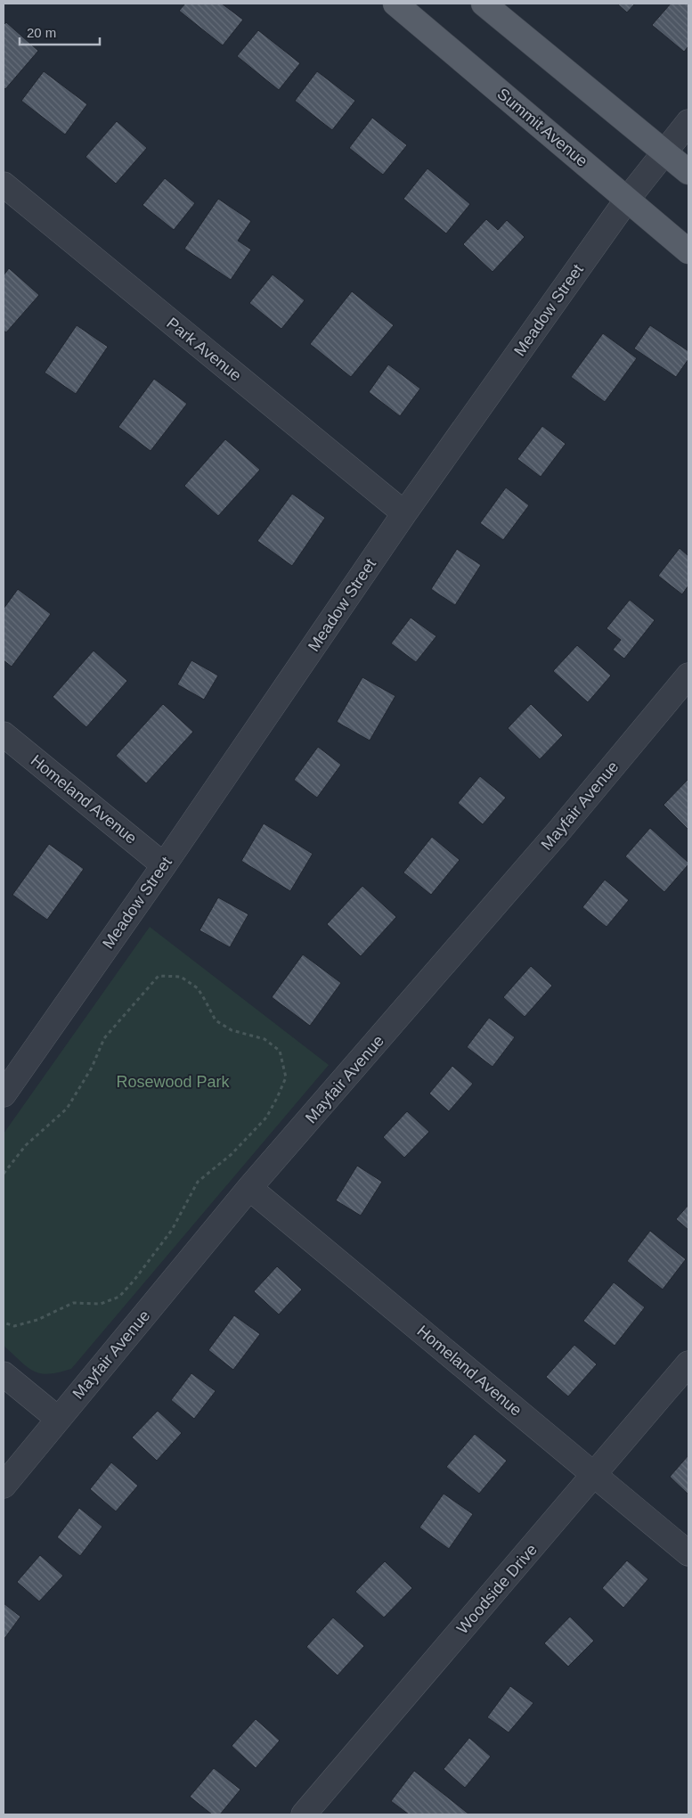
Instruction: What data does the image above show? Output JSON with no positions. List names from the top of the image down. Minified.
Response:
{"streets":{"main road":["Summit Avenue"],"street":["Meadow Street","Park Avenue","Homeland Avenue","Mayfair Avenue","Woodside Drive"]},"crossings":[["Summit Avenue","Meadow Street"],["Meadow Street","Park Avenue"],["Meadow Street","Homeland Avenue"],["Homeland Avenue","Mayfair Avenue"],["Homeland Avenue","Woodside Drive"]],"parks":["Rosewood Park"],"scale_bar":"20 m"}
